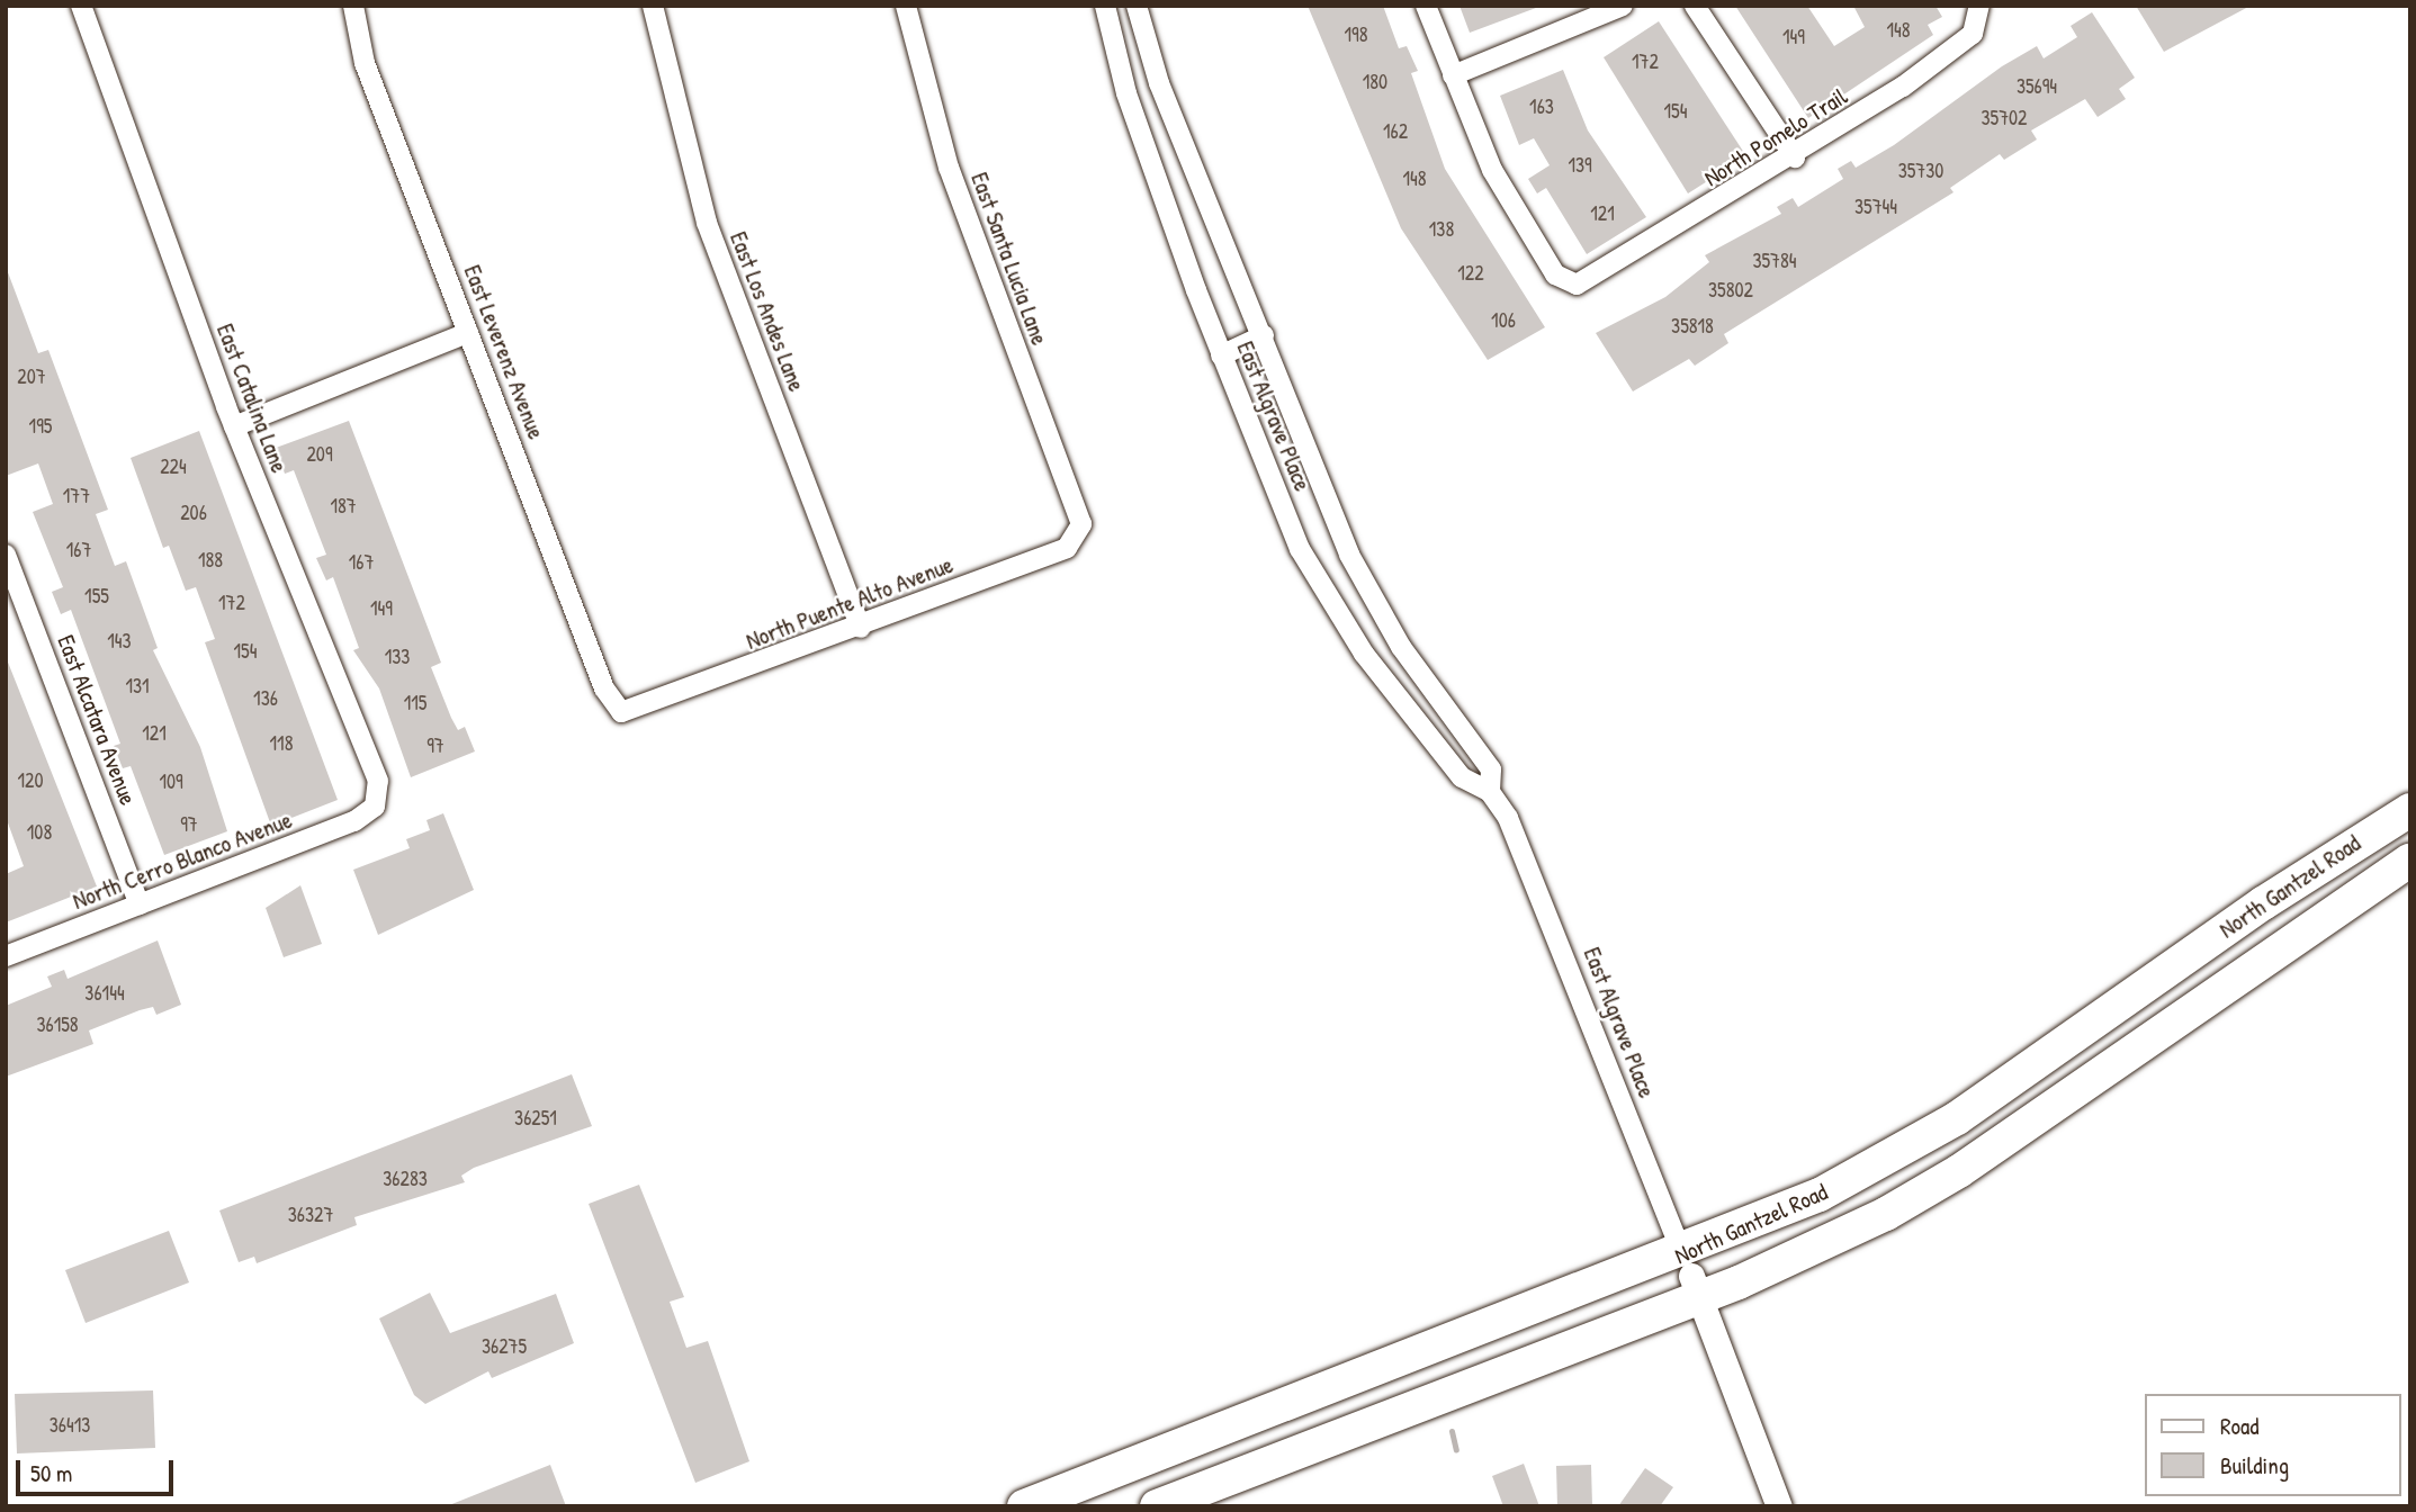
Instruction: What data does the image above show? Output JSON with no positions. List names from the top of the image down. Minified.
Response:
{"streets":{"main road":["North Gantzel Road"],"street":["North Pomelo Trail","East Santa Lucia Lane","East Los Andes Lane","East Leverenz Avenue","East Catalina Lane","East Algrave Place","North Puente Alto Avenue","East Alcatara Avenue","North Cerro Blanco Avenue"]},"crossings":[["East Santa Lucia Lane","North Puente Alto Avenue"],["East Los Andes Lane","North Puente Alto Avenue"],["East Leverenz Avenue","North Puente Alto Avenue"],["East Catalina Lane","North Cerro Blanco Avenue"],["East Algrave Place","North Gantzel Road"],["East Alcatara Avenue","North Cerro Blanco Avenue"]],"house_numbers":["148","198","149","172","180","35694","163","154","35702","162","139","35730","148","35744","121","138","35784","122","35802","106","35818","207","195","209","224","177","187","206","167","188","167","155","172","149","143","154","133","131","136","115","121","118","97","120","109","97","108","36144","36158","36251","36283","36327","36275","36413"],"legend":["Road","Building"],"scale_bar":"50 m"}
